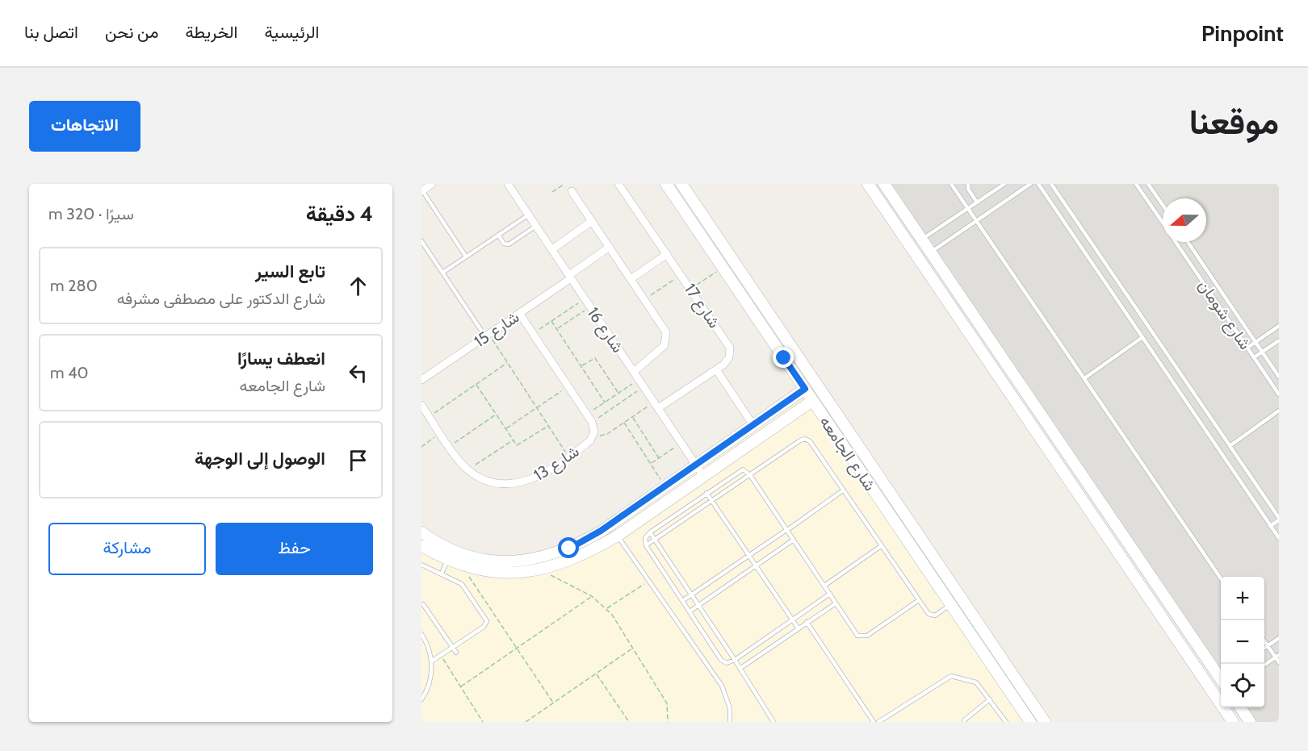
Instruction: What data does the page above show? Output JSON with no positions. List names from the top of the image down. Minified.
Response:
{"streets":{"main road":["شارع الجامعه"],"street":["شارع 17","شارع 15","شارع 16","شارع 13"],"lane":["شارع شومان"]},"crossings":[["شارع 17","شارع 16"],["شارع 15","شارع 16"]],"north":"left","page":{"header":"Pinpoint","nav":["الرئيسية","الخريطة","من نحن","اتصل بنا"],"title":"موقعنا","buttons":["الاتجاهات",["حفظ","مشاركة"]],"heading":["4 دقيقة","سيرًا · 320 m"],"list":[["تابع السير","شارع الدكتور على مصطفى مشرفه","280 m"],["انعطف يسارًا","شارع الجامعه","40 m"],"الوصول إلى الوجهة"],"map_buttons":["+","−"]}}
